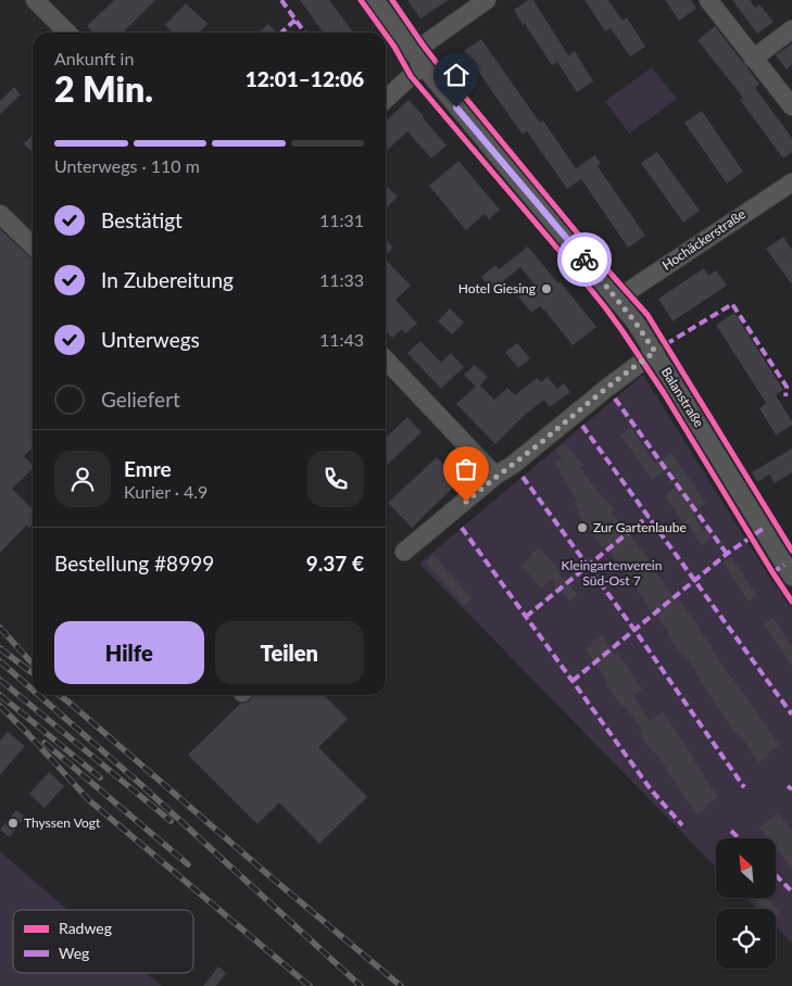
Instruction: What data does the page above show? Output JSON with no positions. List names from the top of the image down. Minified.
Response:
{"streets":{"street":["Hochäckerstraße","Balanstraße"]},"crossings":[["Hochäckerstraße","Balanstraße"]],"parks":["Kleingartenverein Süd-Ost 7"],"places":["Hotel Giesing","Zur Gartenlaube","Thyssen Vogt"],"legend":["Radweg","Weg"],"north":"top left","page":{"heading":["2 Min.","Ankunft in","12:01–12:06"],"panel":["Emre","Kurier · 4.9","Bestellung #8999","9.37 €"],"bar":"Unterwegs · 110 m","list":[["Bestätigt","11:31"],["In Zubereitung","11:33"],["Unterwegs","11:43"],"Geliefert"],"buttons":["Hilfe","Teilen"]}}
